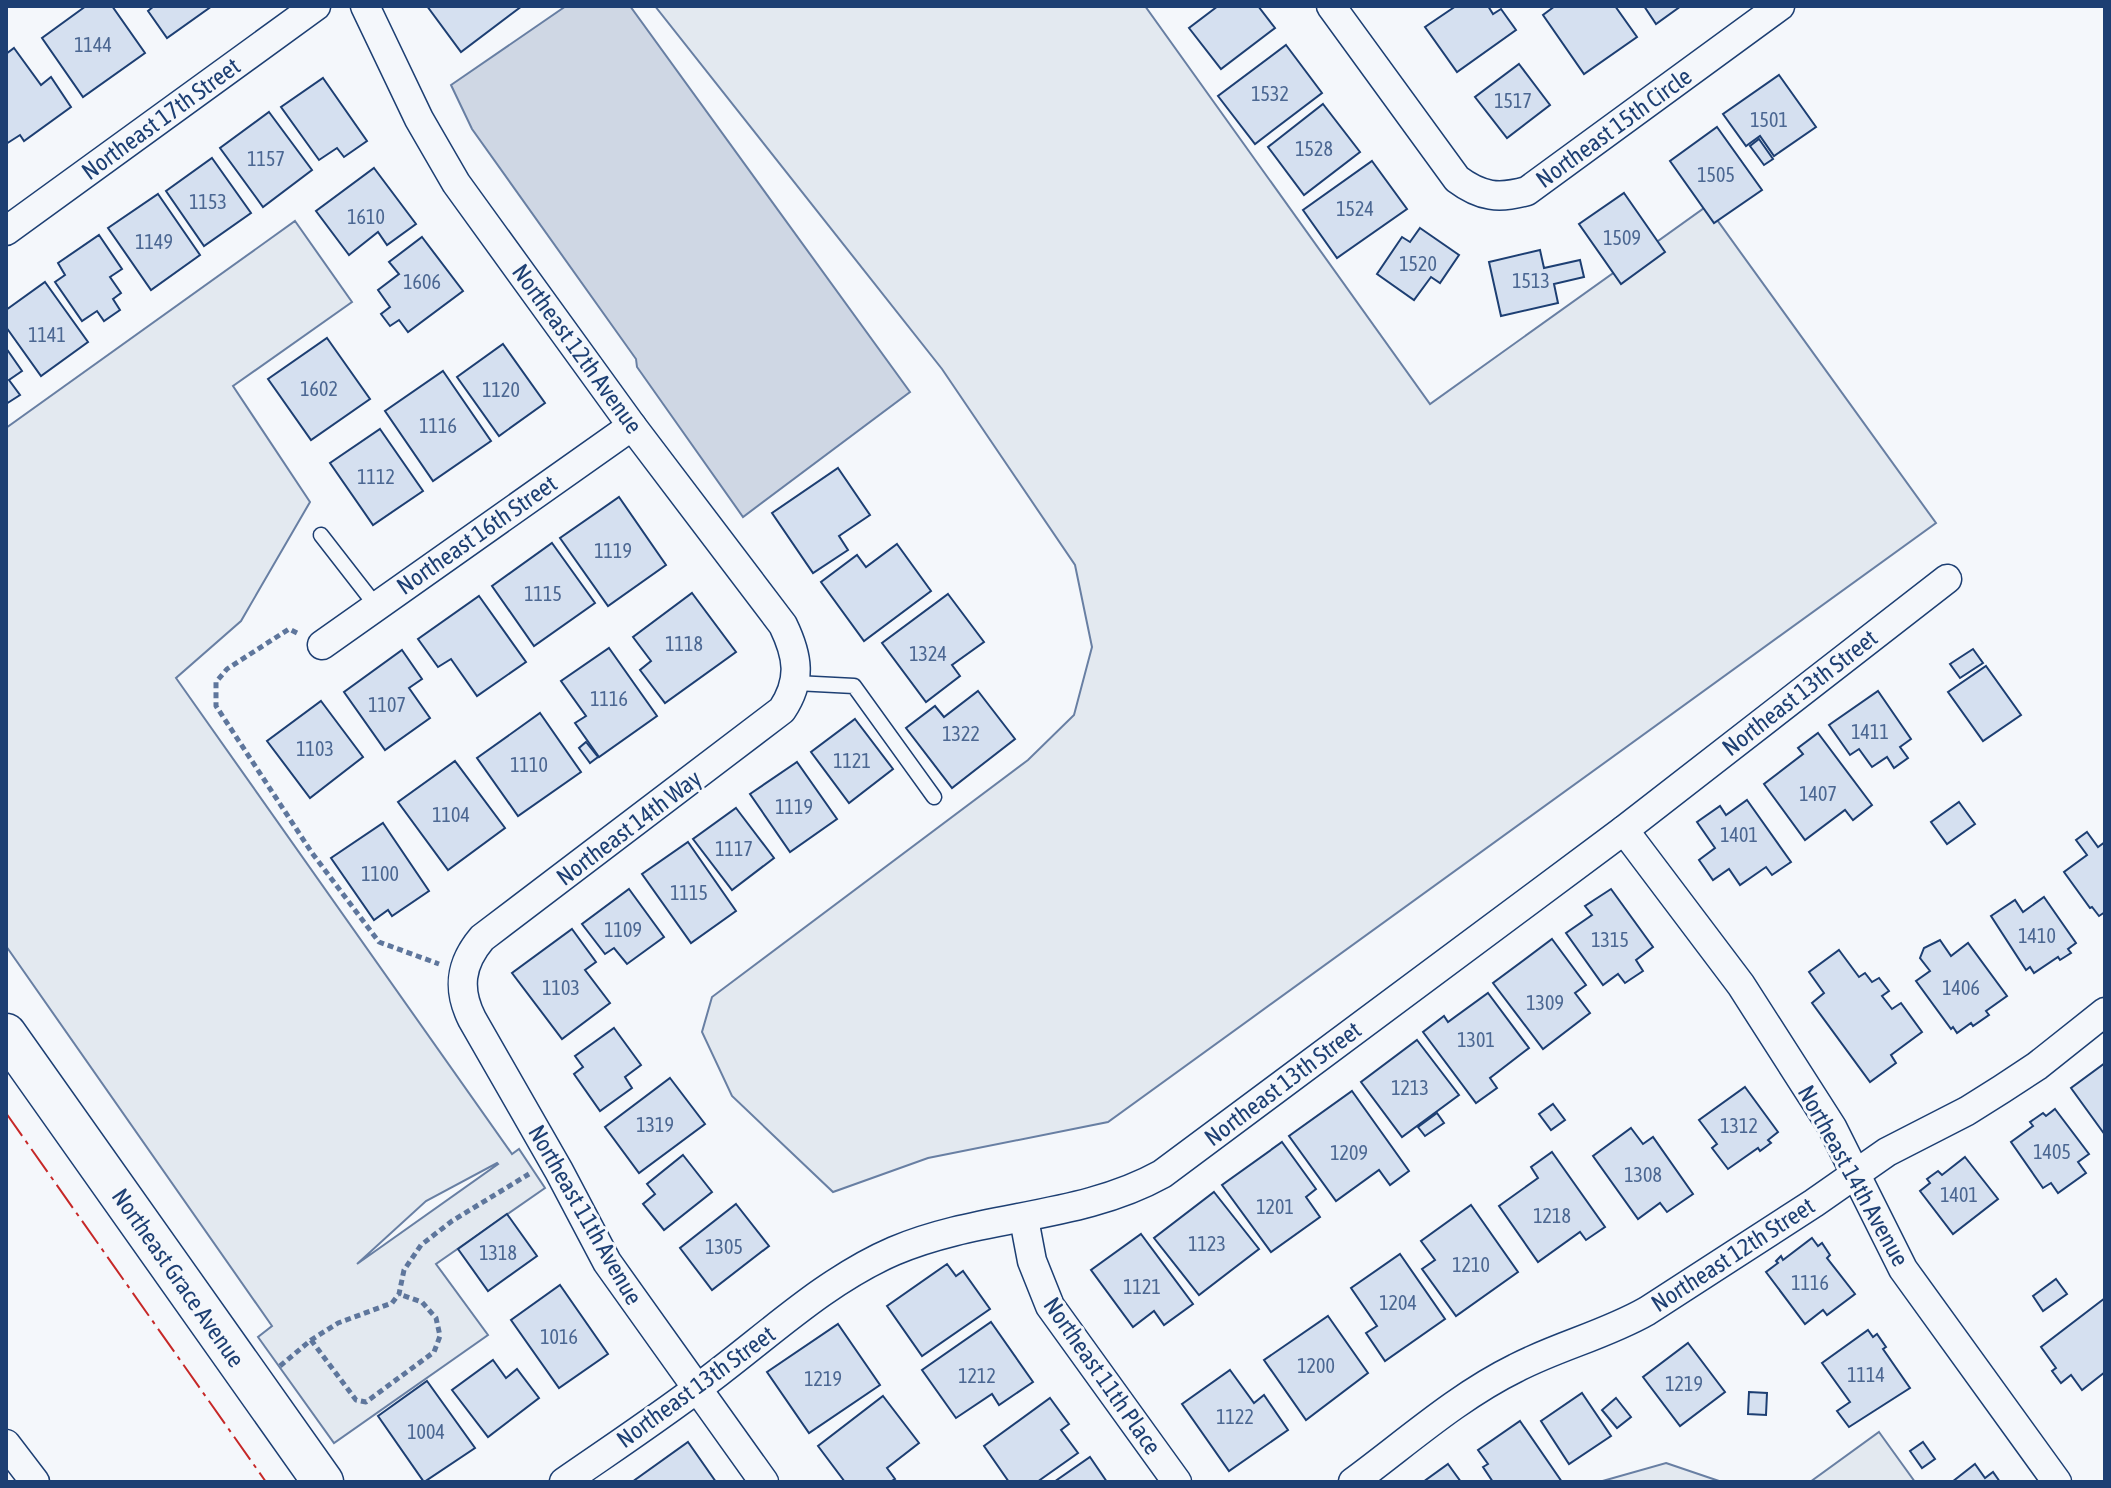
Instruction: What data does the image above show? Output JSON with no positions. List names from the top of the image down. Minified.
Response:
{"streets":{"main road":["Northeast Grace Avenue"],"street":["Northeast 17th Street","Northeast 15th Circle","Northeast 12th Avenue","Northeast 16th Street","Northeast 13th Street","Northeast 14th Way","Northeast 14th Avenue","Northeast 11th Avenue","Northeast 12th Street","Northeast 11th Place"]},"crossings":[["Northeast 12th Avenue","Northeast 16th Street"],["Northeast 12th Avenue","Northeast 14th Way"],["Northeast 13th Street","Northeast 14th Avenue"],["Northeast 13th Street","Northeast 11th Avenue"],["Northeast 13th Street","Northeast 11th Place"],["Northeast 14th Way","Northeast 11th Avenue"],["Northeast 14th Avenue","Northeast 12th Street"]],"house_numbers":["1144","1532","1517","1501","1528","1157","1505","1153","1524","1610","1509","1149","1520","1513","1606","1141","1602","1120","1116","1112","1119","1115","1118","1324","1116","1107","1411","1322","1103","1121","1110","1407","1119","1104","1401","1117","1100","1115","1109","1410","1315","1103","1406","1309","1301","1213","1319","1312","1405","1209","1308","1401","1201","1218","1123","1305","1318","1210","1116","1121","1204","1016","1200","1114","1212","1219","1219","1122","1004"]}
